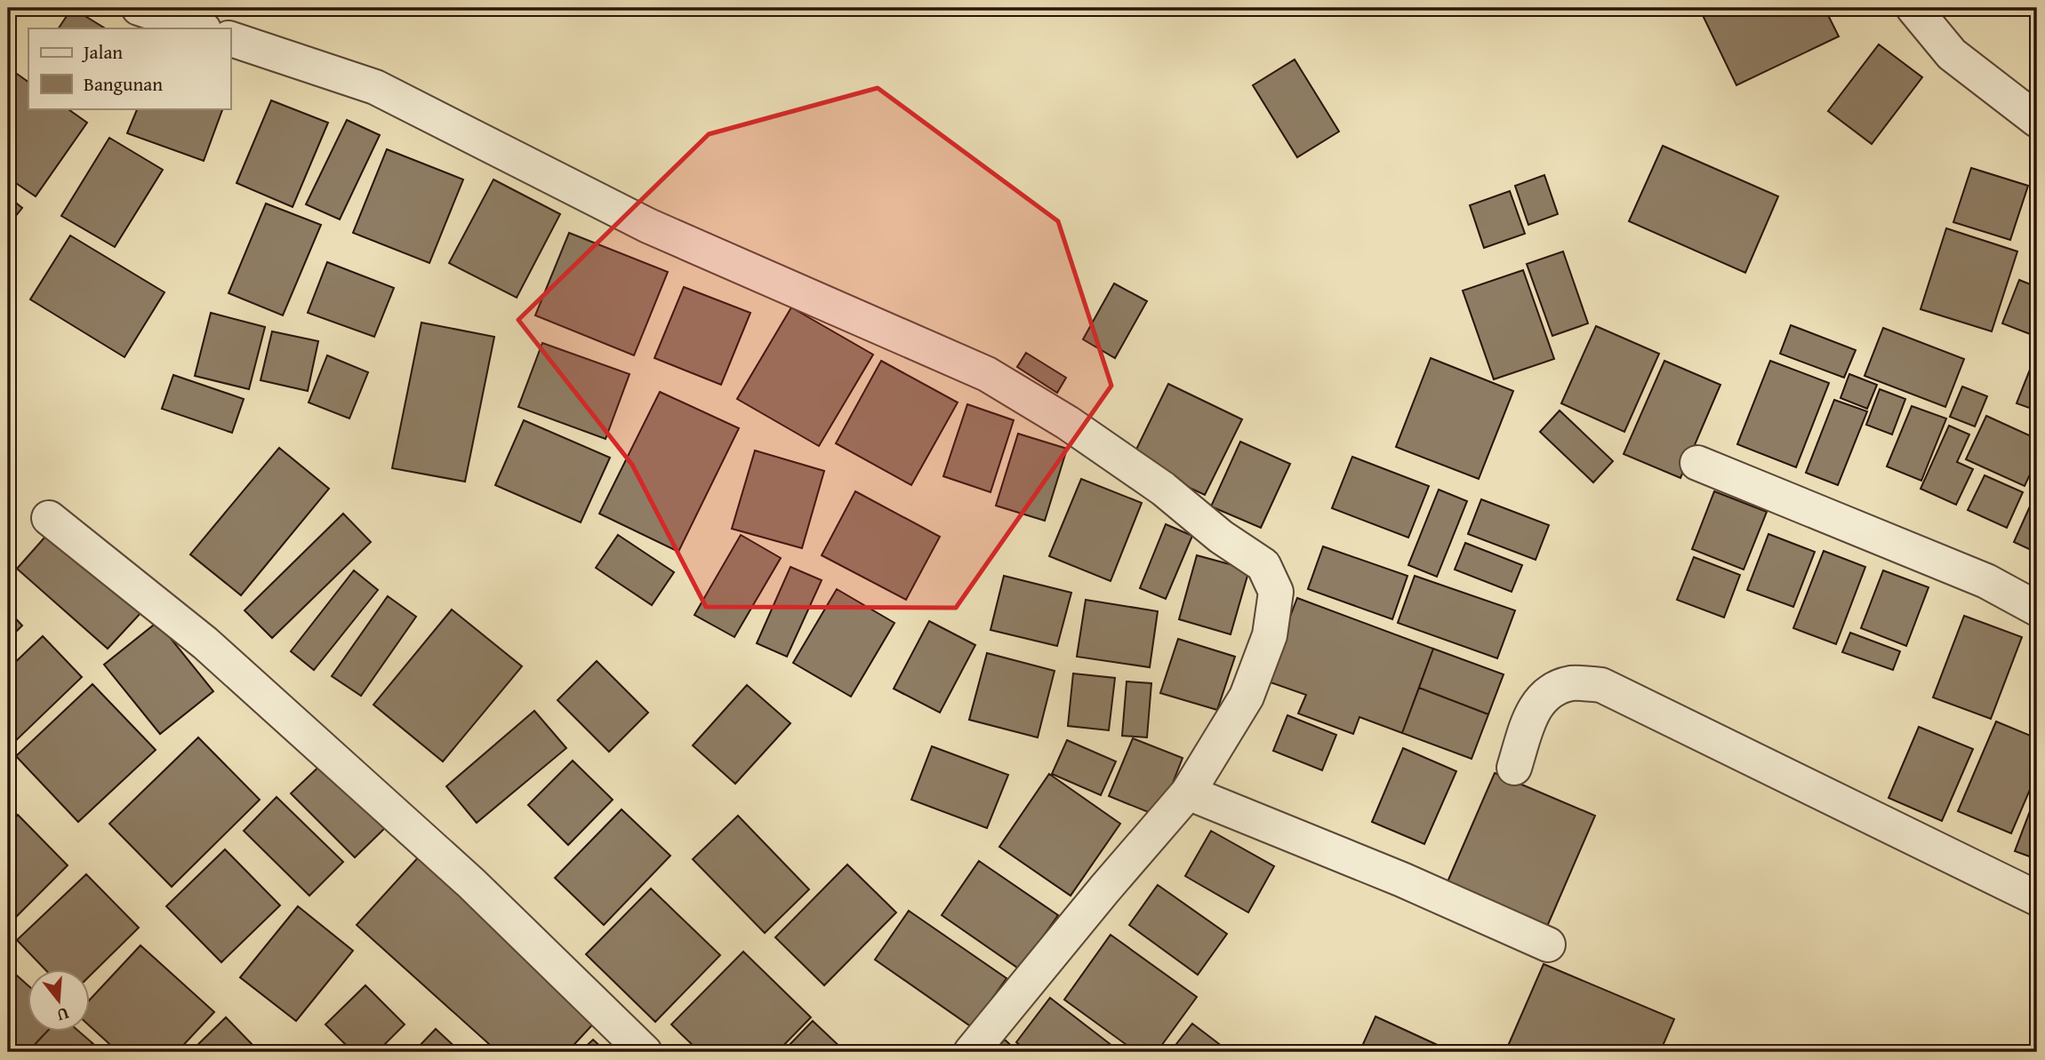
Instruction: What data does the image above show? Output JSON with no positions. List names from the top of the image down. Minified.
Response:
{"legend":["Jalan","Bangunan"],"north":"bottom"}
